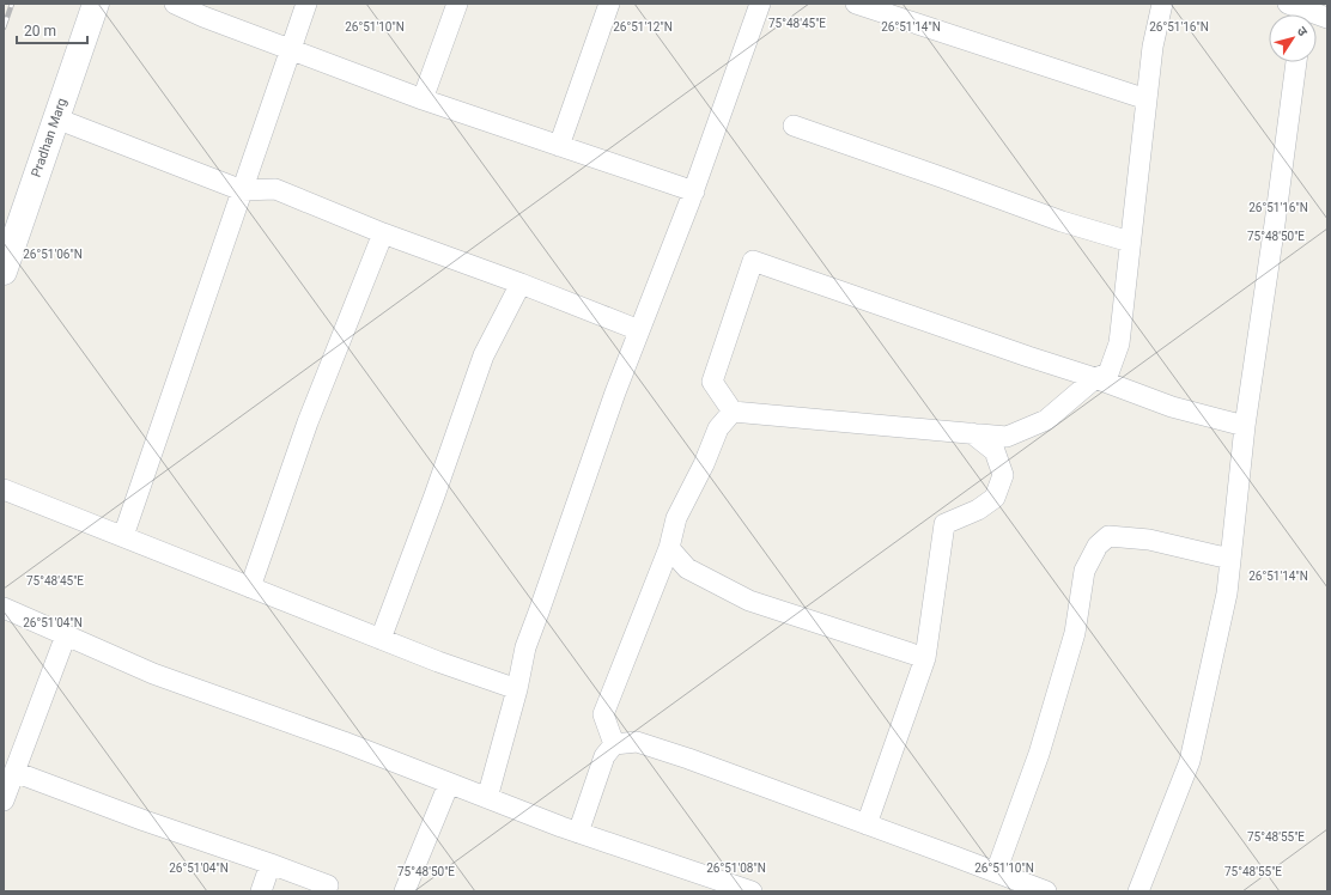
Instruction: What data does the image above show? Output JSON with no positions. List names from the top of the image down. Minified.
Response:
{"streets":{"street":["Pradhan Marg"]},"scale_bar":"20 m","north":"top right","coordinates":["75°48'45\"E","26°51'10\"N","26°51'12\"N","26°51'14\"N","26°51'16\"N","75°48'50\"E","26°51'06\"N","26°51'04\"N","75°48'55\"E","26°51'08\"N"]}
